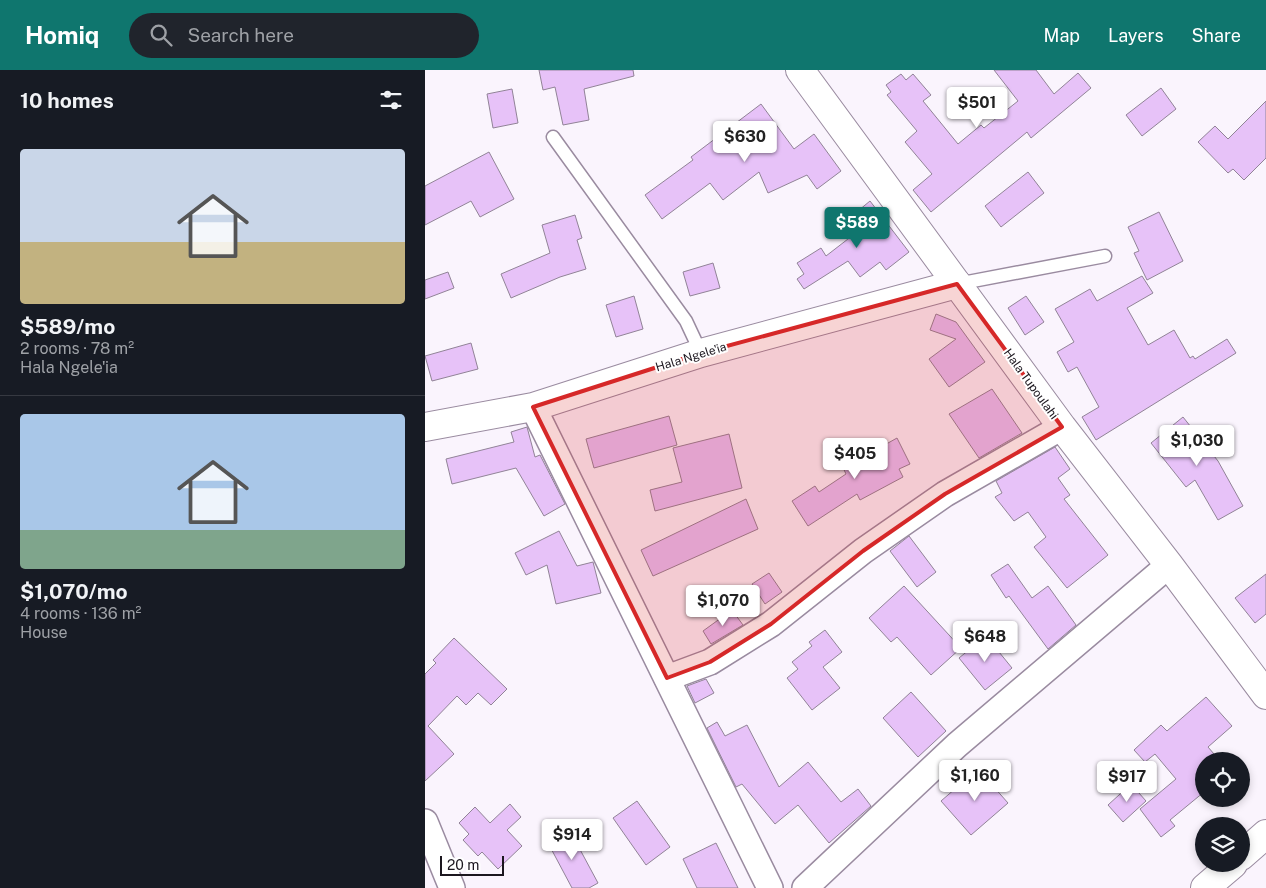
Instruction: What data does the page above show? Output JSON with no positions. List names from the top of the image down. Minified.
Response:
{"streets":{"street":["Hala Ngele'ia","Hala Tupoulahi"]},"crossings":[["Hala Ngele'ia","Hala Tupoulahi"]],"scale_bar":"20 m","page":{"header":"Homiq","search":"Search here","nav":["Map","Layers","Share"],"heading":"10 homes","price":["$501","$630","$589","$1,030","$405","$1,070","$648","$1,160","$917","$914"],"list":[{"name":"$589/mo","note":"2 rooms · 78 m² · Hala Ngele'ia"},{"name":"$1,070/mo","note":"4 rooms · 136 m² · House"}],"scale":"20 m"}}
